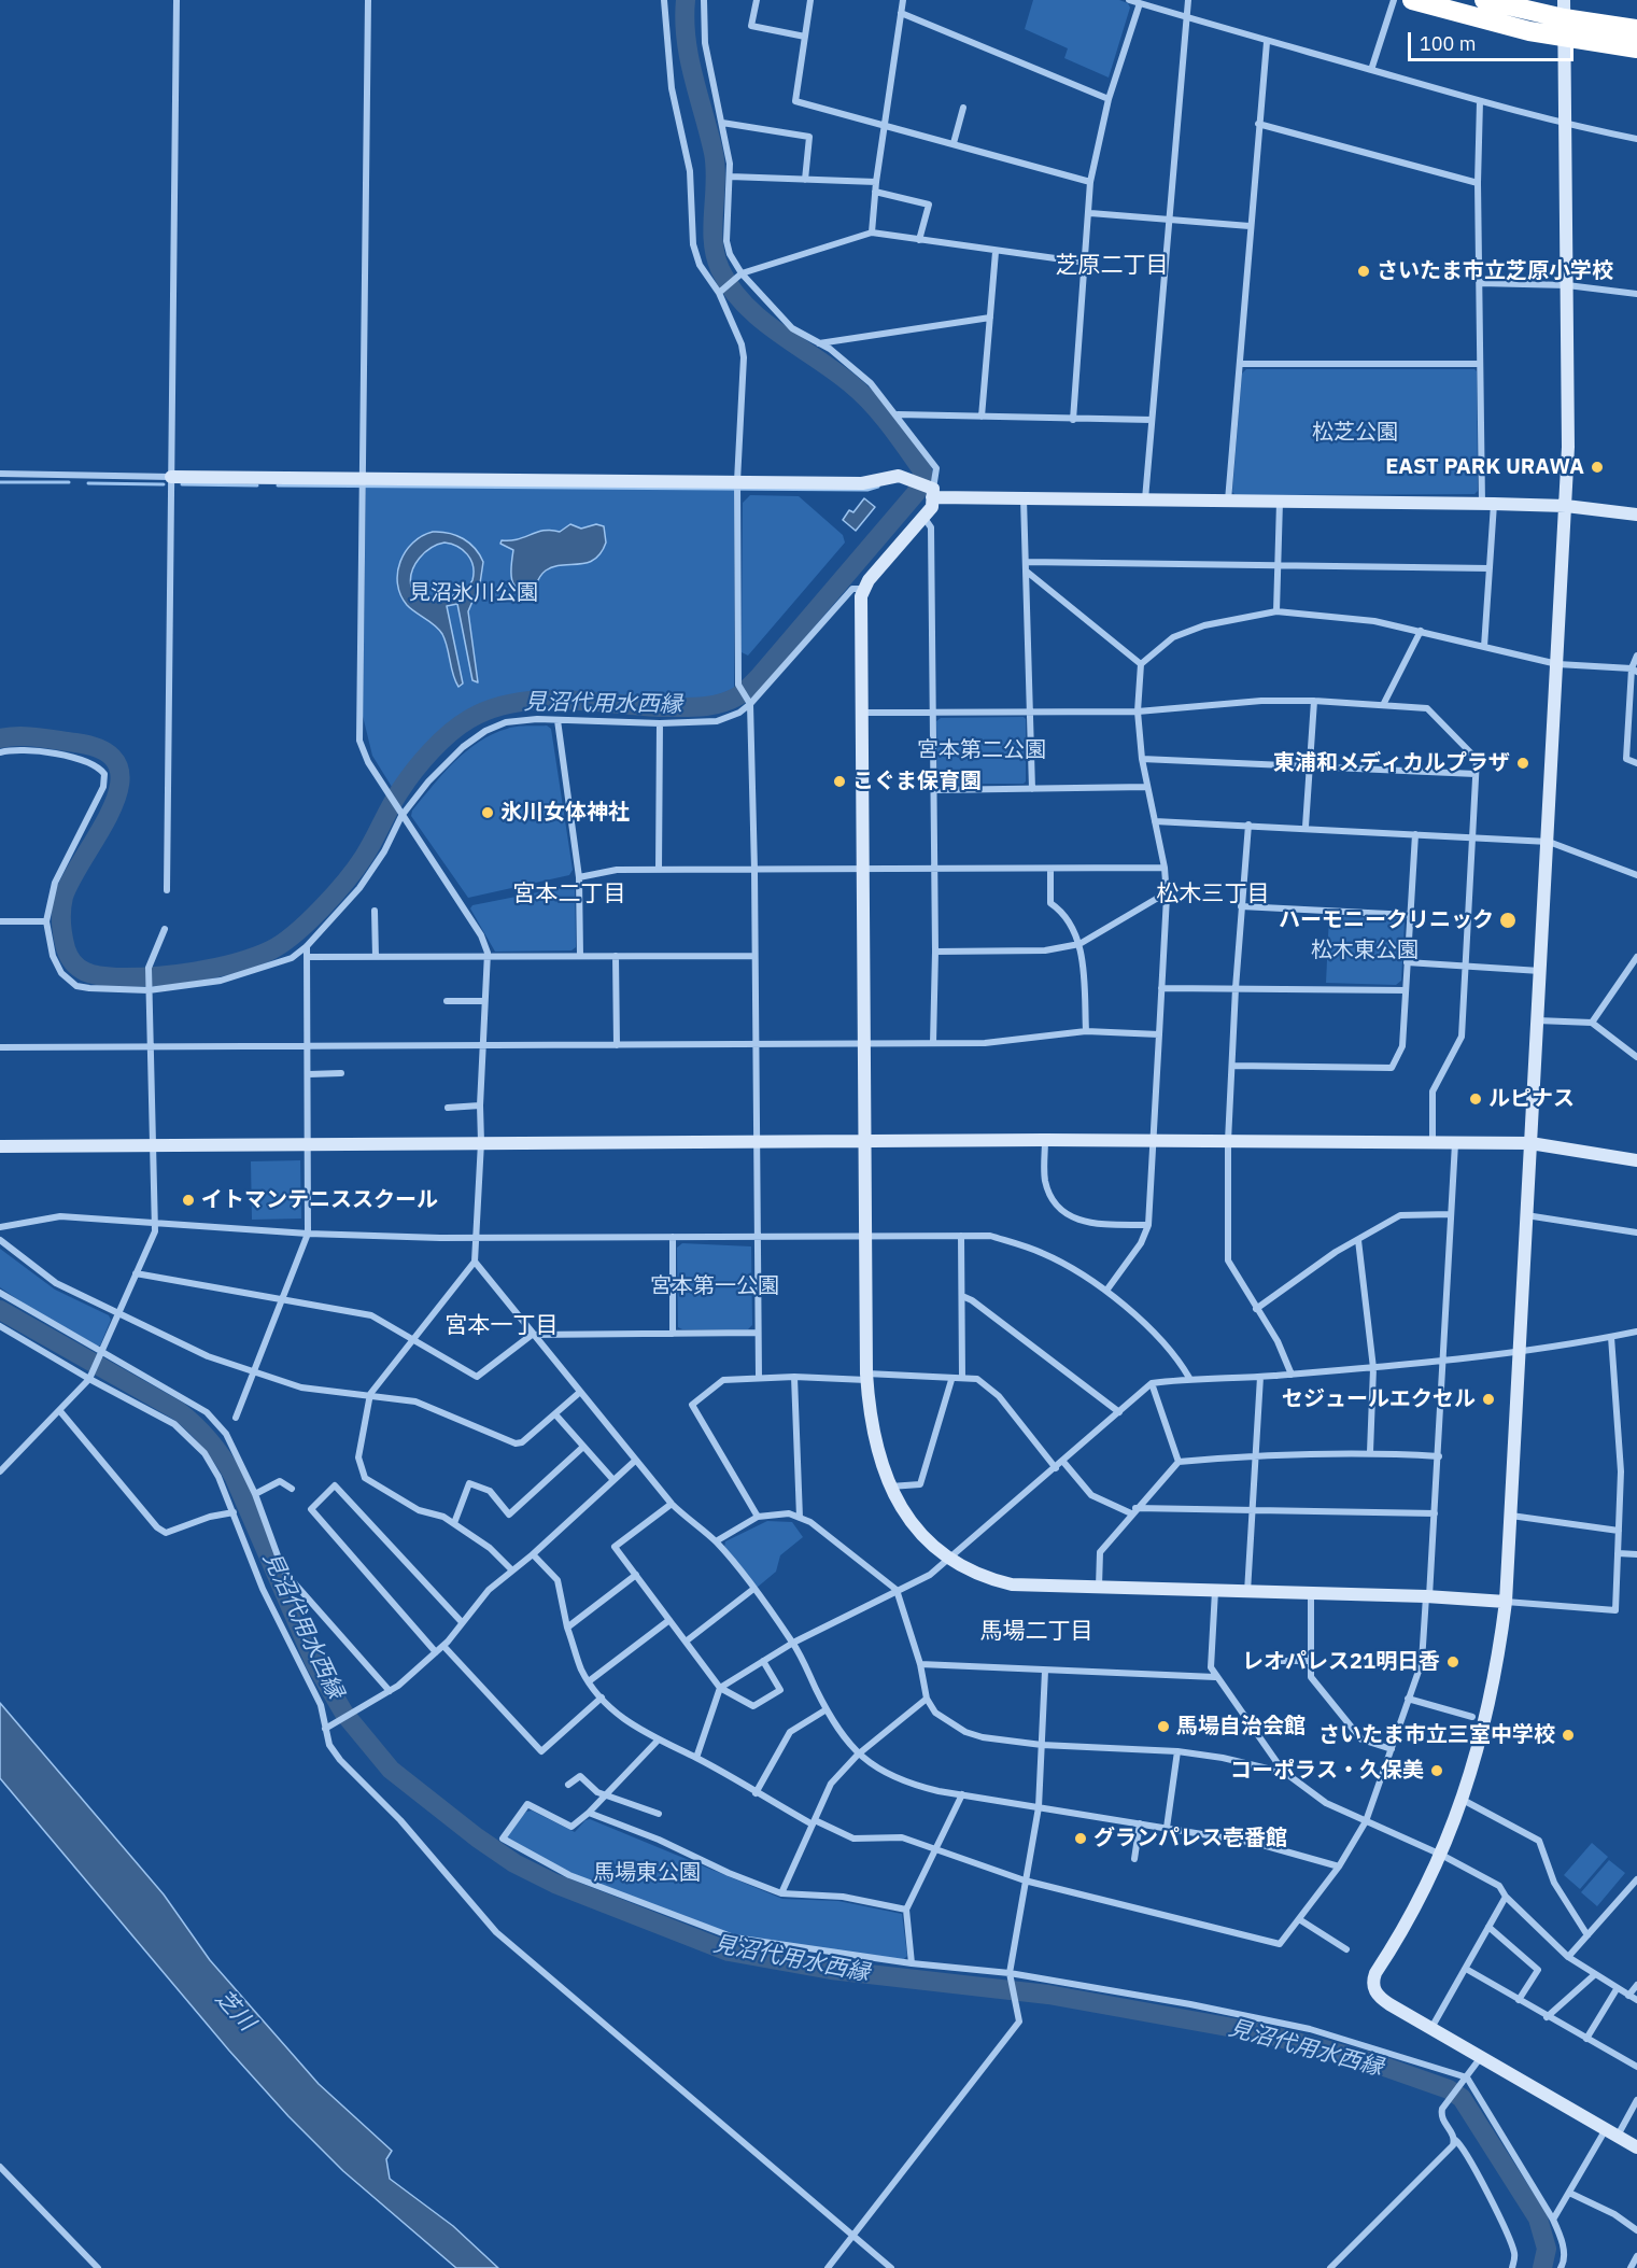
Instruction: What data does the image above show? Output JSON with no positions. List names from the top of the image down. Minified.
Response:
{"districts":["芝原二丁目","宮本二丁目","松木三丁目","宮本一丁目","馬場二丁目"],"water":["見沼代用水西縁","芝川"],"parks":["松芝公園","見沼氷川公園","宮本第二公園","松木東公園","宮本第一公園","馬場東公園"],"places":["さいたま市立芝原小学校","EAST PARK URAWA","東浦和メディカルプラザ","こぐま保育園","氷川女体神社","ハーモニークリニック","ルピナス","イトマンテニススクール","セジュールエクセル","レオパレス21明日香","馬場自治会館","さいたま市立三室中学校","コーポラス・久保美","グランパレス壱番館"],"scale_bar":"100 m"}
